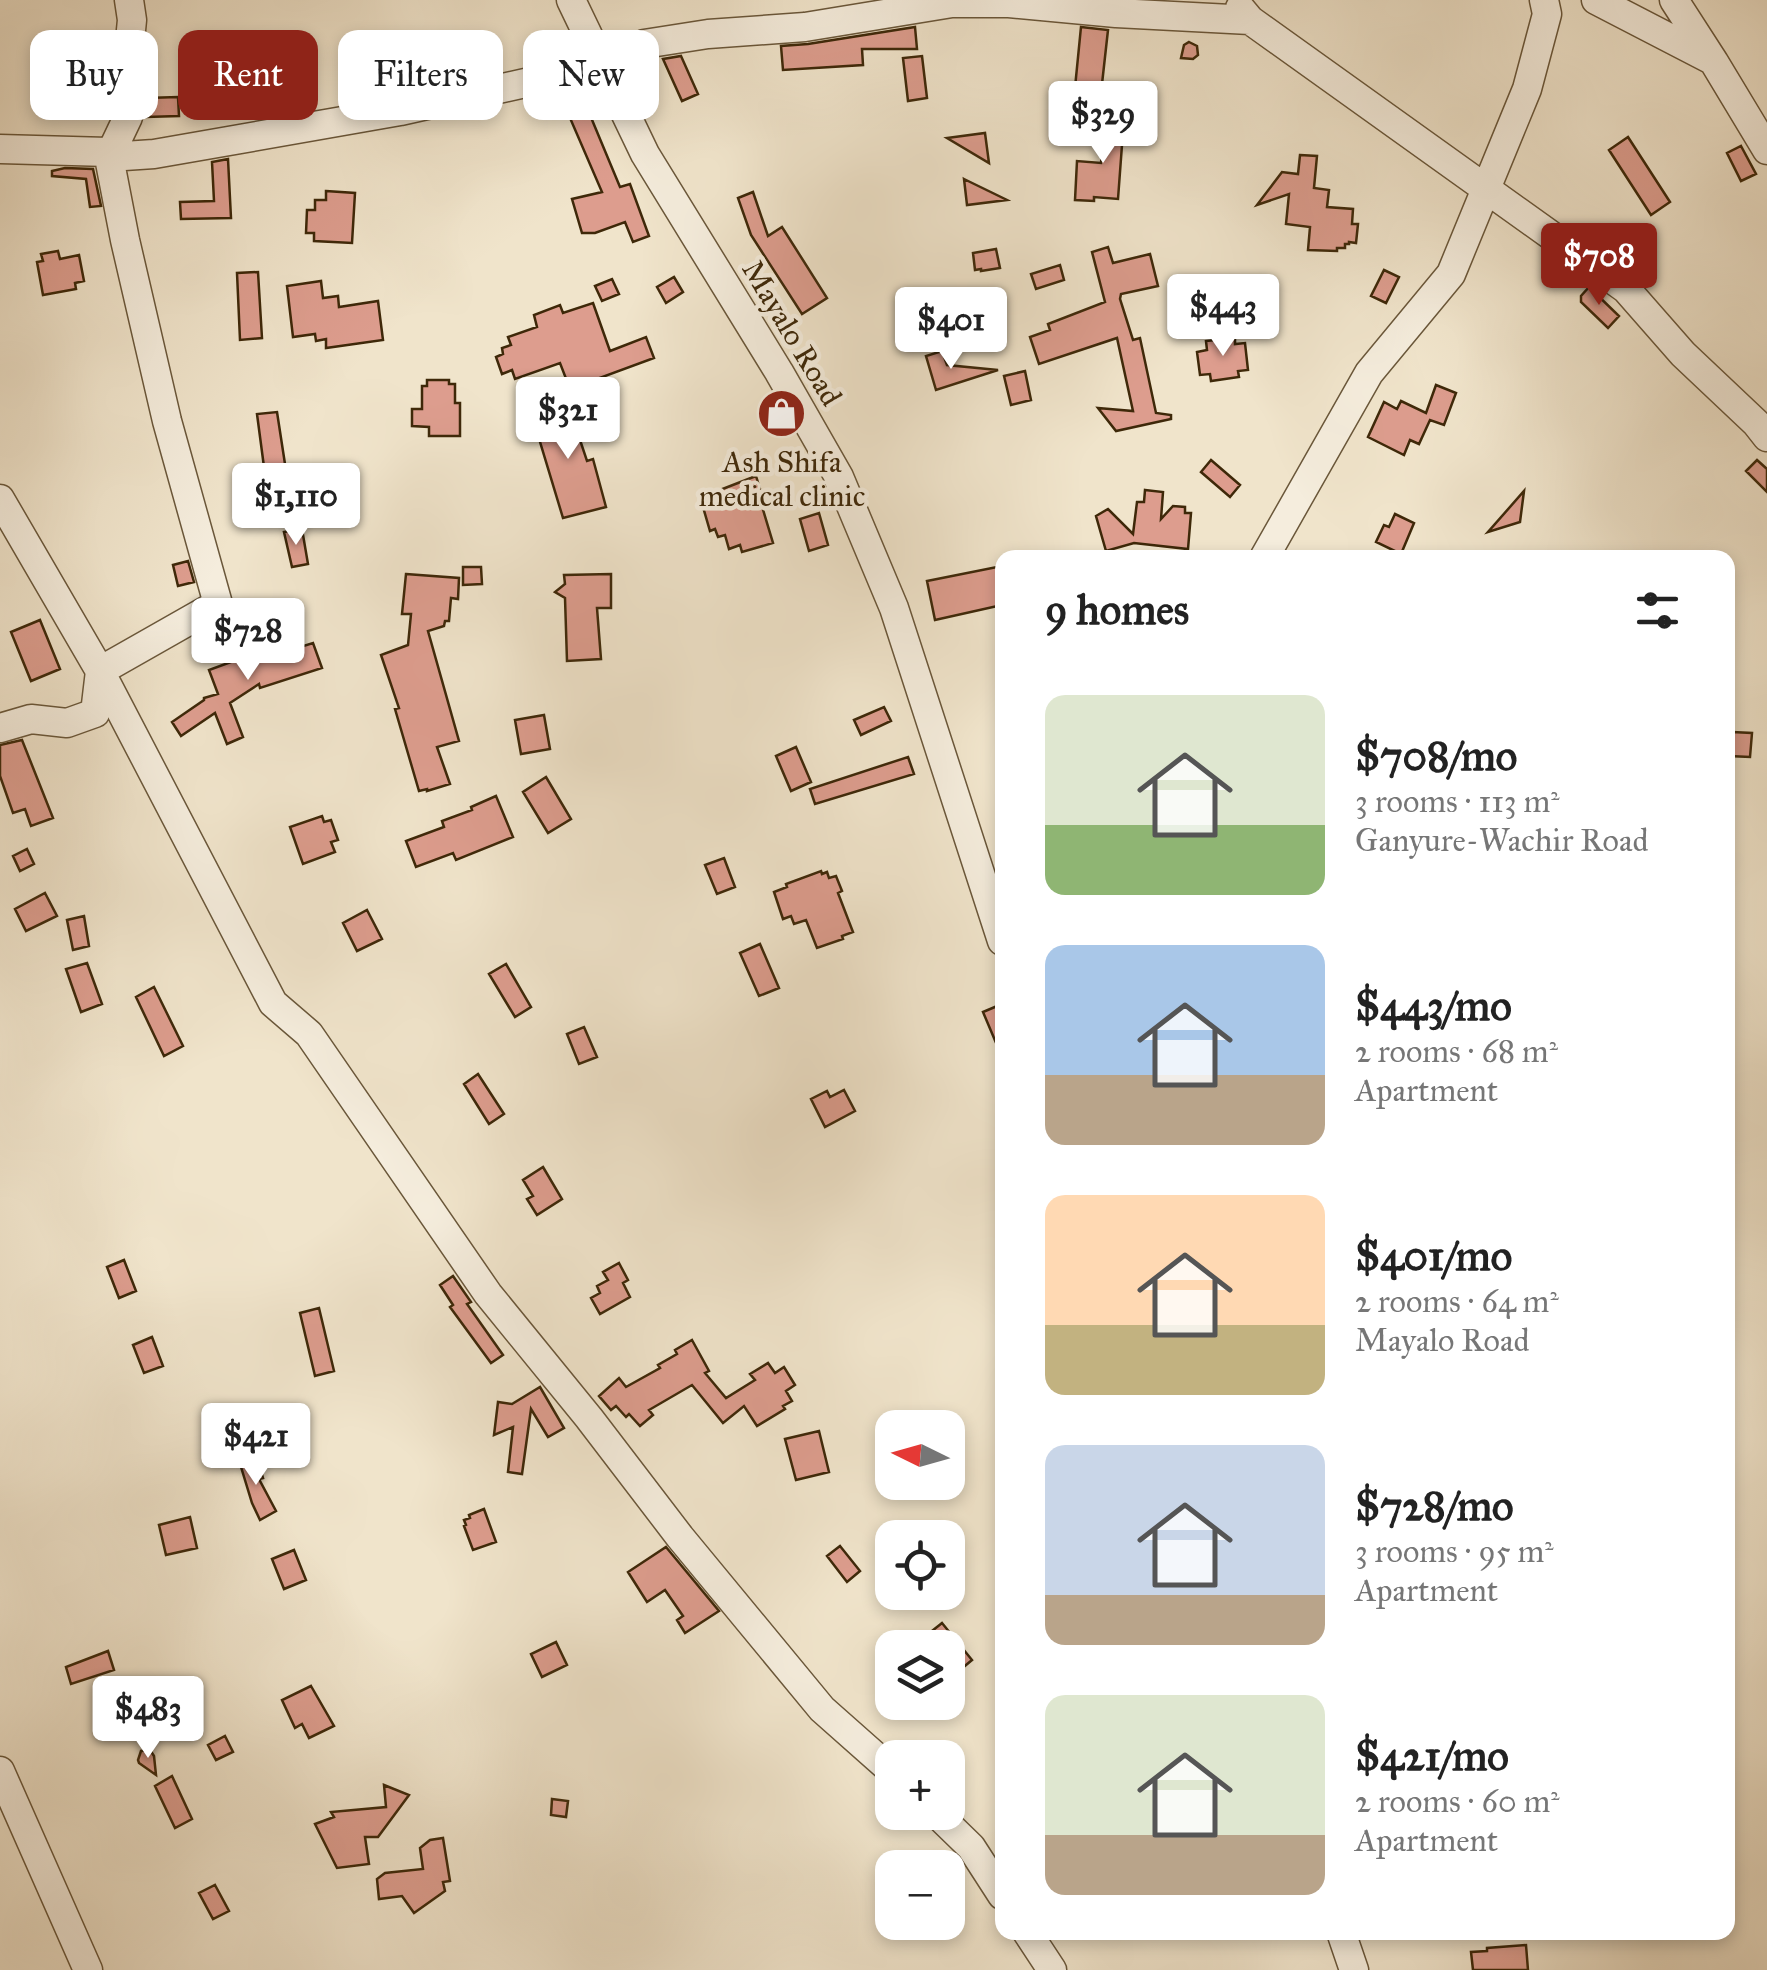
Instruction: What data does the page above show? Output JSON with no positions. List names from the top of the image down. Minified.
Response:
{"streets":{"street":["Mayalo Road"]},"places":{"shop":["Ash Shifa medical clinic"]},"north":"left","page":{"chip":["Buy","Rent","Filters","New"],"price":["$329","$708","$443","$401","$321","$1,110","$728","$421","$483"],"heading":"9 homes","list":[{"name":"$708/mo","note":"3 rooms · 113 m² · Ganyure-Wachir Road"},{"name":"$443/mo","note":"2 rooms · 68 m² · Apartment"},{"name":"$401/mo","note":"2 rooms · 64 m² · Mayalo Road"},{"name":"$728/mo","note":"3 rooms · 95 m² · Apartment"},{"name":"$421/mo","note":"2 rooms · 60 m² · Apartment"}],"map_buttons":["+","−"]}}
